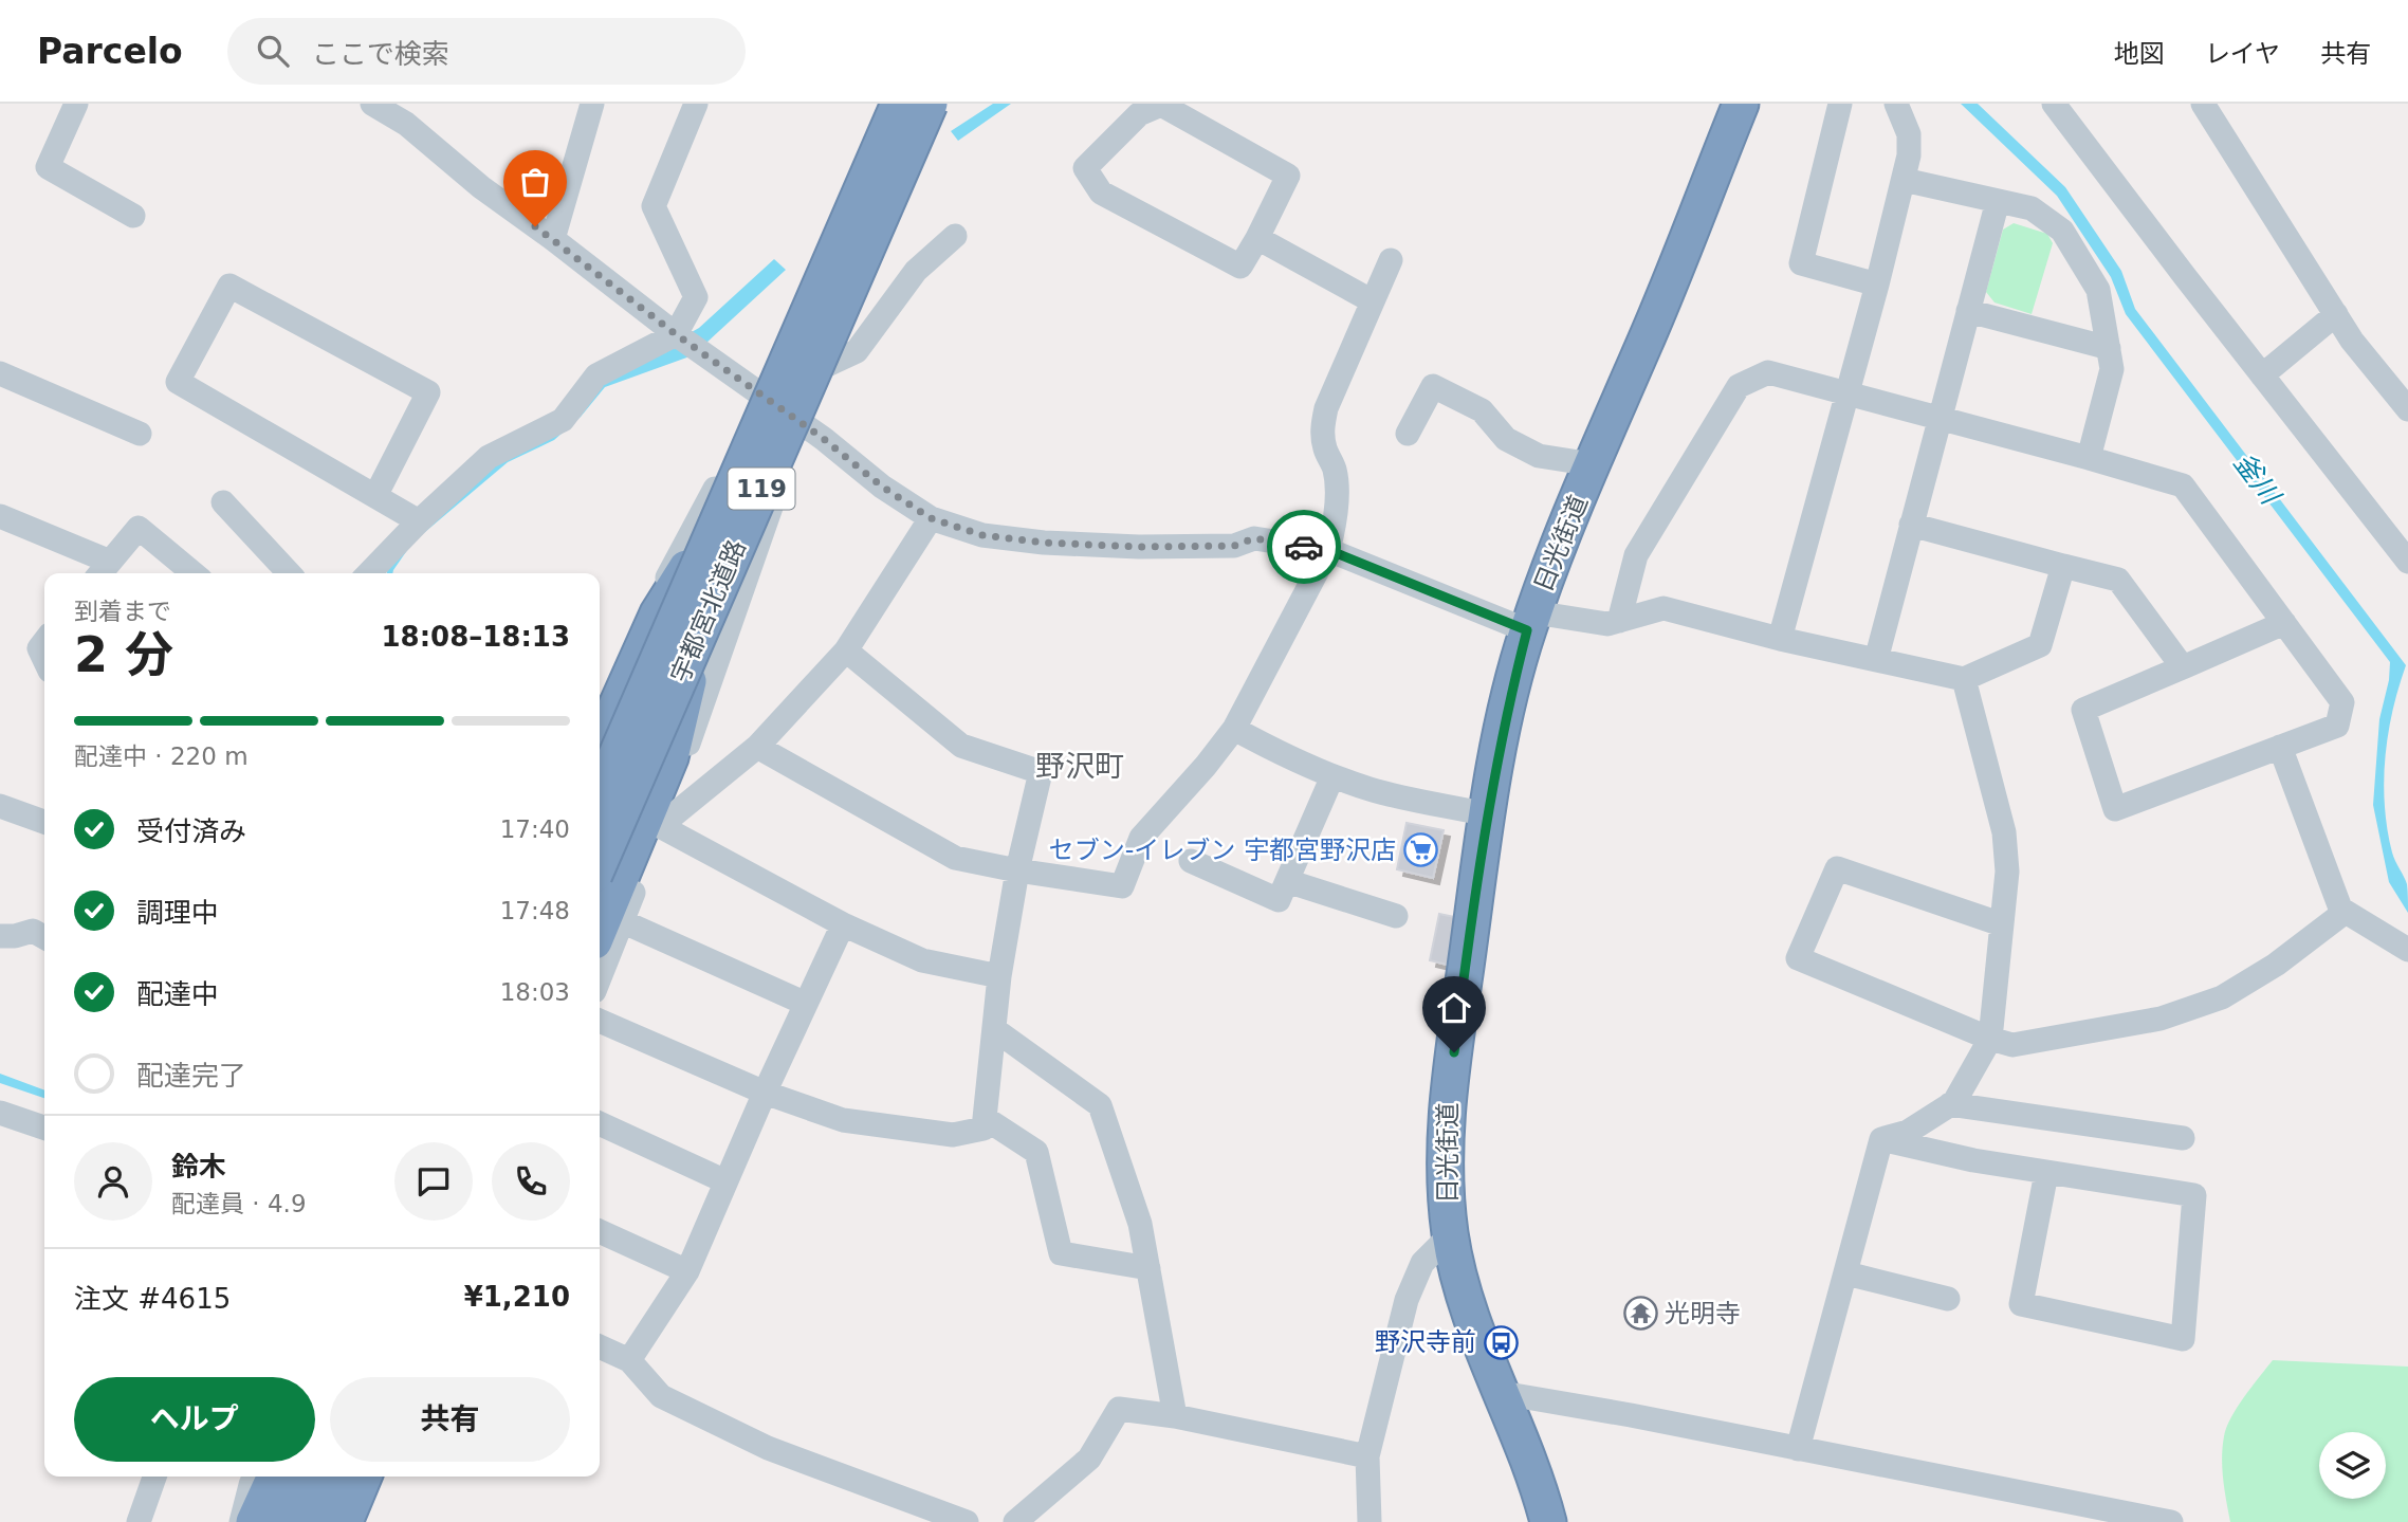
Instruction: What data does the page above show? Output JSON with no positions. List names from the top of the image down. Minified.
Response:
{"streets":{"highway":["119","日光街道","宇都宮北道路"]},"districts":["野沢町"],"water":["釜川"],"places":{"supermarket":["セブン-イレブン 宇都宮野沢店"],"temple":["光明寺"],"bus stop":["野沢寺前"]},"page":{"header":"Parcelo","search":"ここで検索","nav":["地図","レイヤ","共有"],"heading":["2 分","到着まで","18:08–18:13"],"panel":["鈴木","配達員 · 4.9","注文 #4615","¥1,210"],"bar":"配達中 · 220 m","list":[["受付済み","17:40"],["調理中","17:48"],["配達中","18:03"],"配達完了"],"buttons":["ヘルプ","共有"]}}
